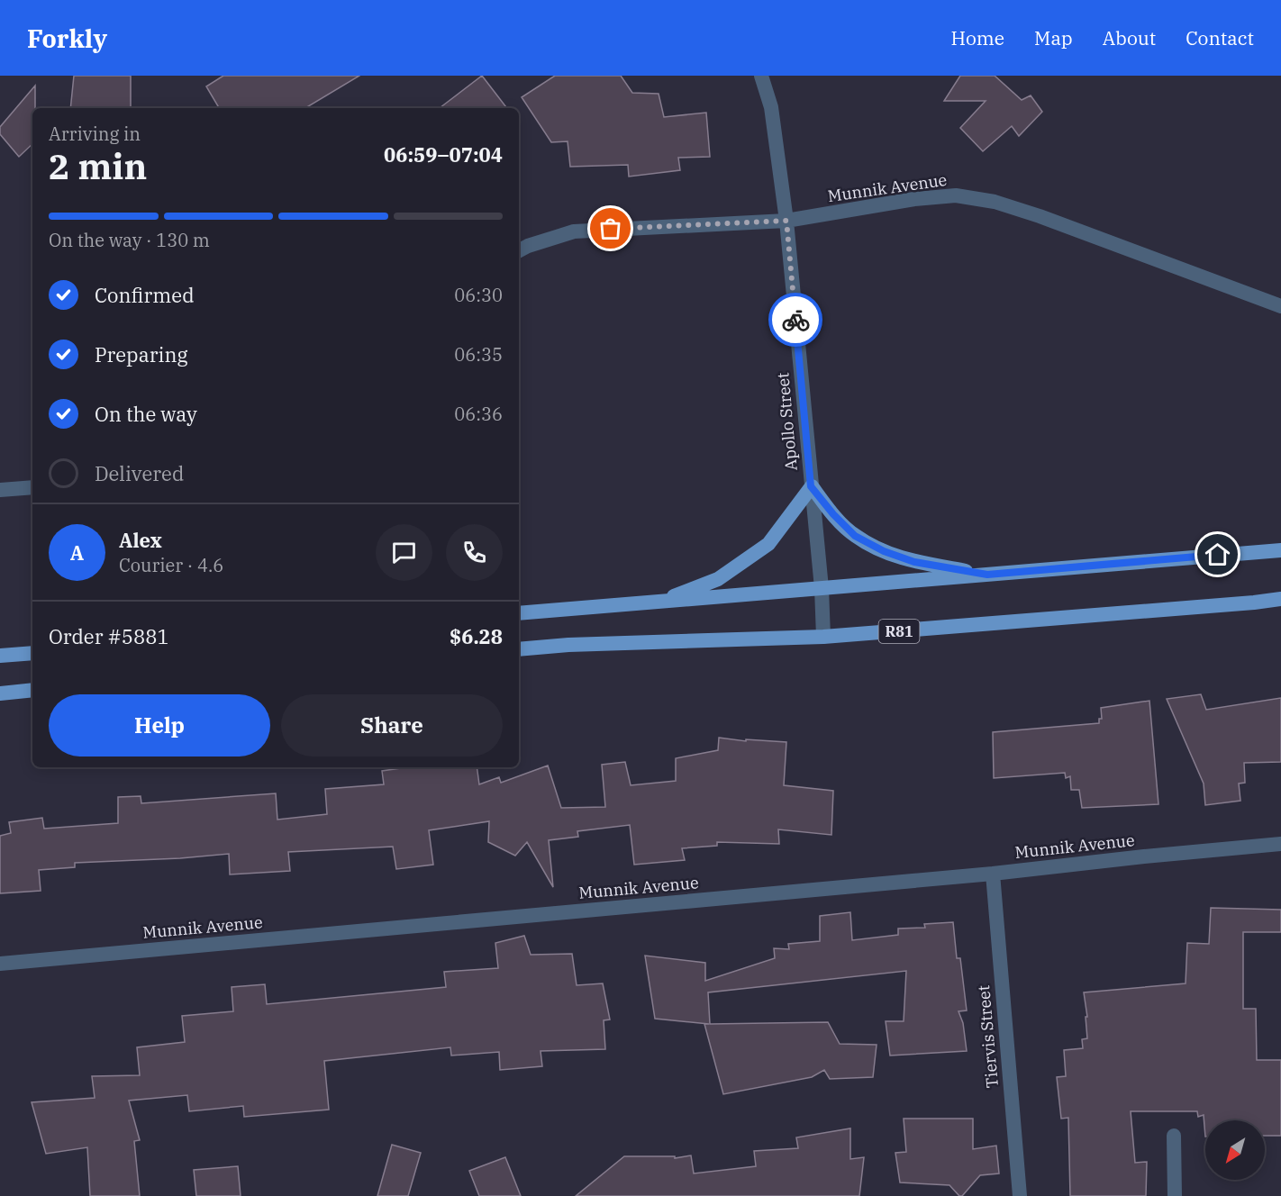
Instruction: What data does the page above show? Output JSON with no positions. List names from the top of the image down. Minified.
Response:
{"streets":{"main road":["R81"],"street":["Munnik Avenue","Apollo Street","Tiervis Street"]},"crossings":[["Munnik Avenue","Apollo Street"],["Munnik Avenue","Tiervis Street"],["Apollo Street","R81"]],"north":"bottom left","page":{"header":"Forkly","nav":["Home","Map","About","Contact"],"heading":["2 min","Arriving in","06:59–07:04"],"panel":["Alex","Courier · 4.6","Order #5881","$6.28"],"bar":"On the way · 130 m","list":[["Confirmed","06:30"],["Preparing","06:35"],["On the way","06:36"],"Delivered"],"round":"A","buttons":["Help","Share"]}}
